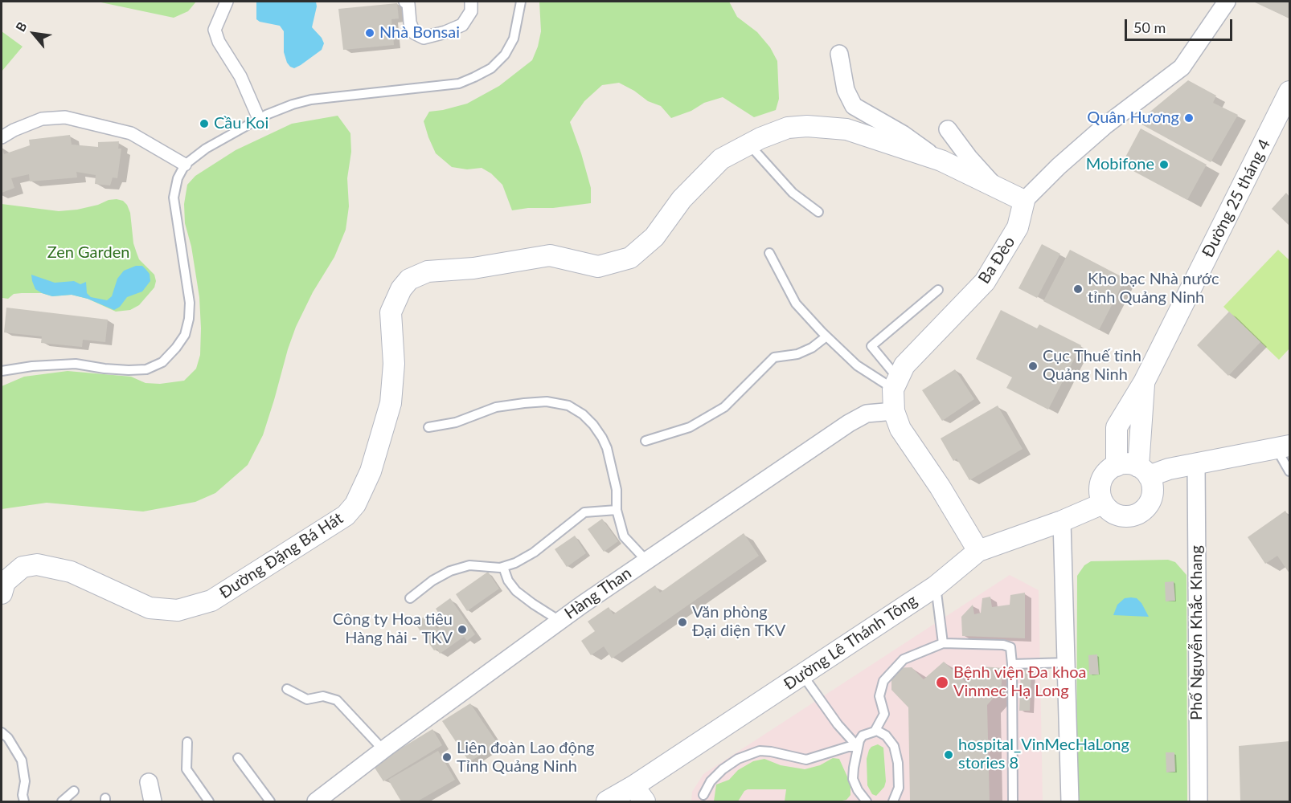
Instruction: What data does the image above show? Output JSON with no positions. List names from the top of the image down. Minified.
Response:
{"streets":{"street":["Đường 25 tháng 4","Ba Đèo","Đường Đặng Bá Hát","Hàng Than","Phố Nguyễn Khắc Khang","Đường Lê Thánh Tông"]},"crossings":[["Đường 25 tháng 4","Đường Lê Thánh Tông"],["Ba Đèo","Đường Đặng Bá Hát"]],"parks":["Zen Garden"],"places":["Nhà Bonsai","Quân Hương","Cầu Koi","Mobifone","Kho bạc Nhà nước tỉnh Quảng Ninh","Cục Thuế tỉnh Quảng Ninh","Văn phòng Đại diện TKV","Công ty Hoa tiêu Hàng hải - TKV","Bệnh viện Đa khoa Vinmec Hạ Long","hospital_VinMecHaLong stories 8","Liên đoàn Lao động Tỉnh Quảng Ninh"],"scale_bar":"50 m","north":"top left"}
